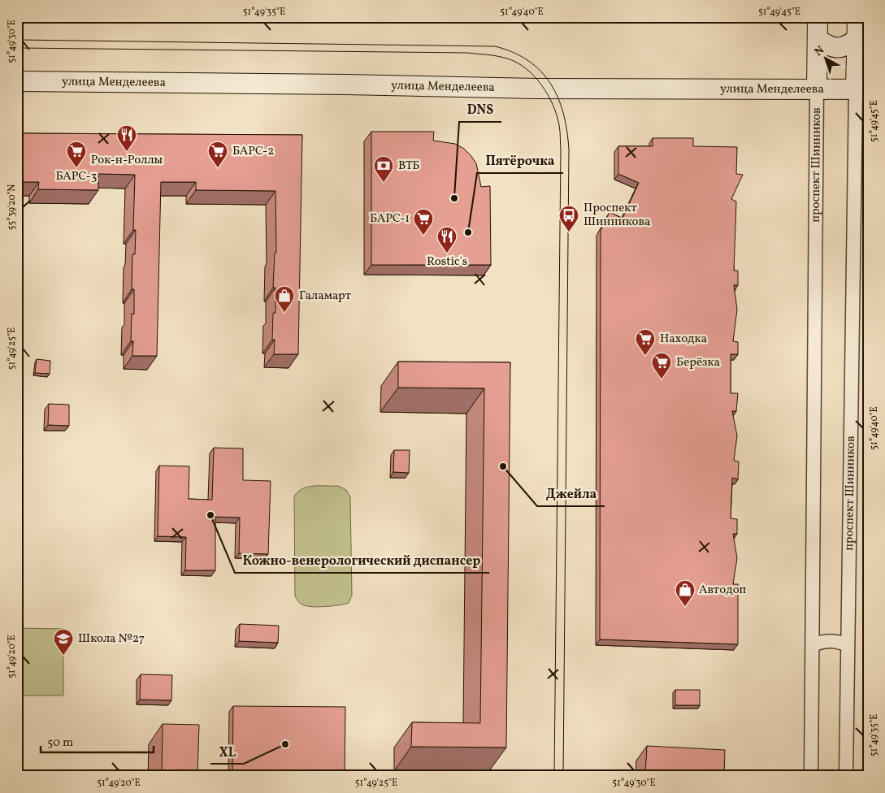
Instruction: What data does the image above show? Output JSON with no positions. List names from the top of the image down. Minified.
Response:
{"streets":{"main road":["улица Менделеева","проспект Шинников"]},"crossings":[["улица Менделеева","проспект Шинников"]],"places":{"restaurant":["Рок-н-Роллы","Rostic's"],"supermarket":["БАРС-3","БАРС-2","БАРС-1","Находка","Берёзка"],"bank":["ВТБ"],"other":["DNS","Пятёрочка","Джейла","Кожно-венерологический диспансер","XL"],"bus stop":["Проспект Шинникова"],"shop":["Галамарт","Автодоп"],"school or university":["Школа №27"]},"scale_bar":"50 m","north":"top left","coordinates":["51°49'35\"E","51°49'40\"E","51°49'45\"E","51°49'30\"E","55°39'20\"N","51°49'25\"E","51°49'20\"E"]}
